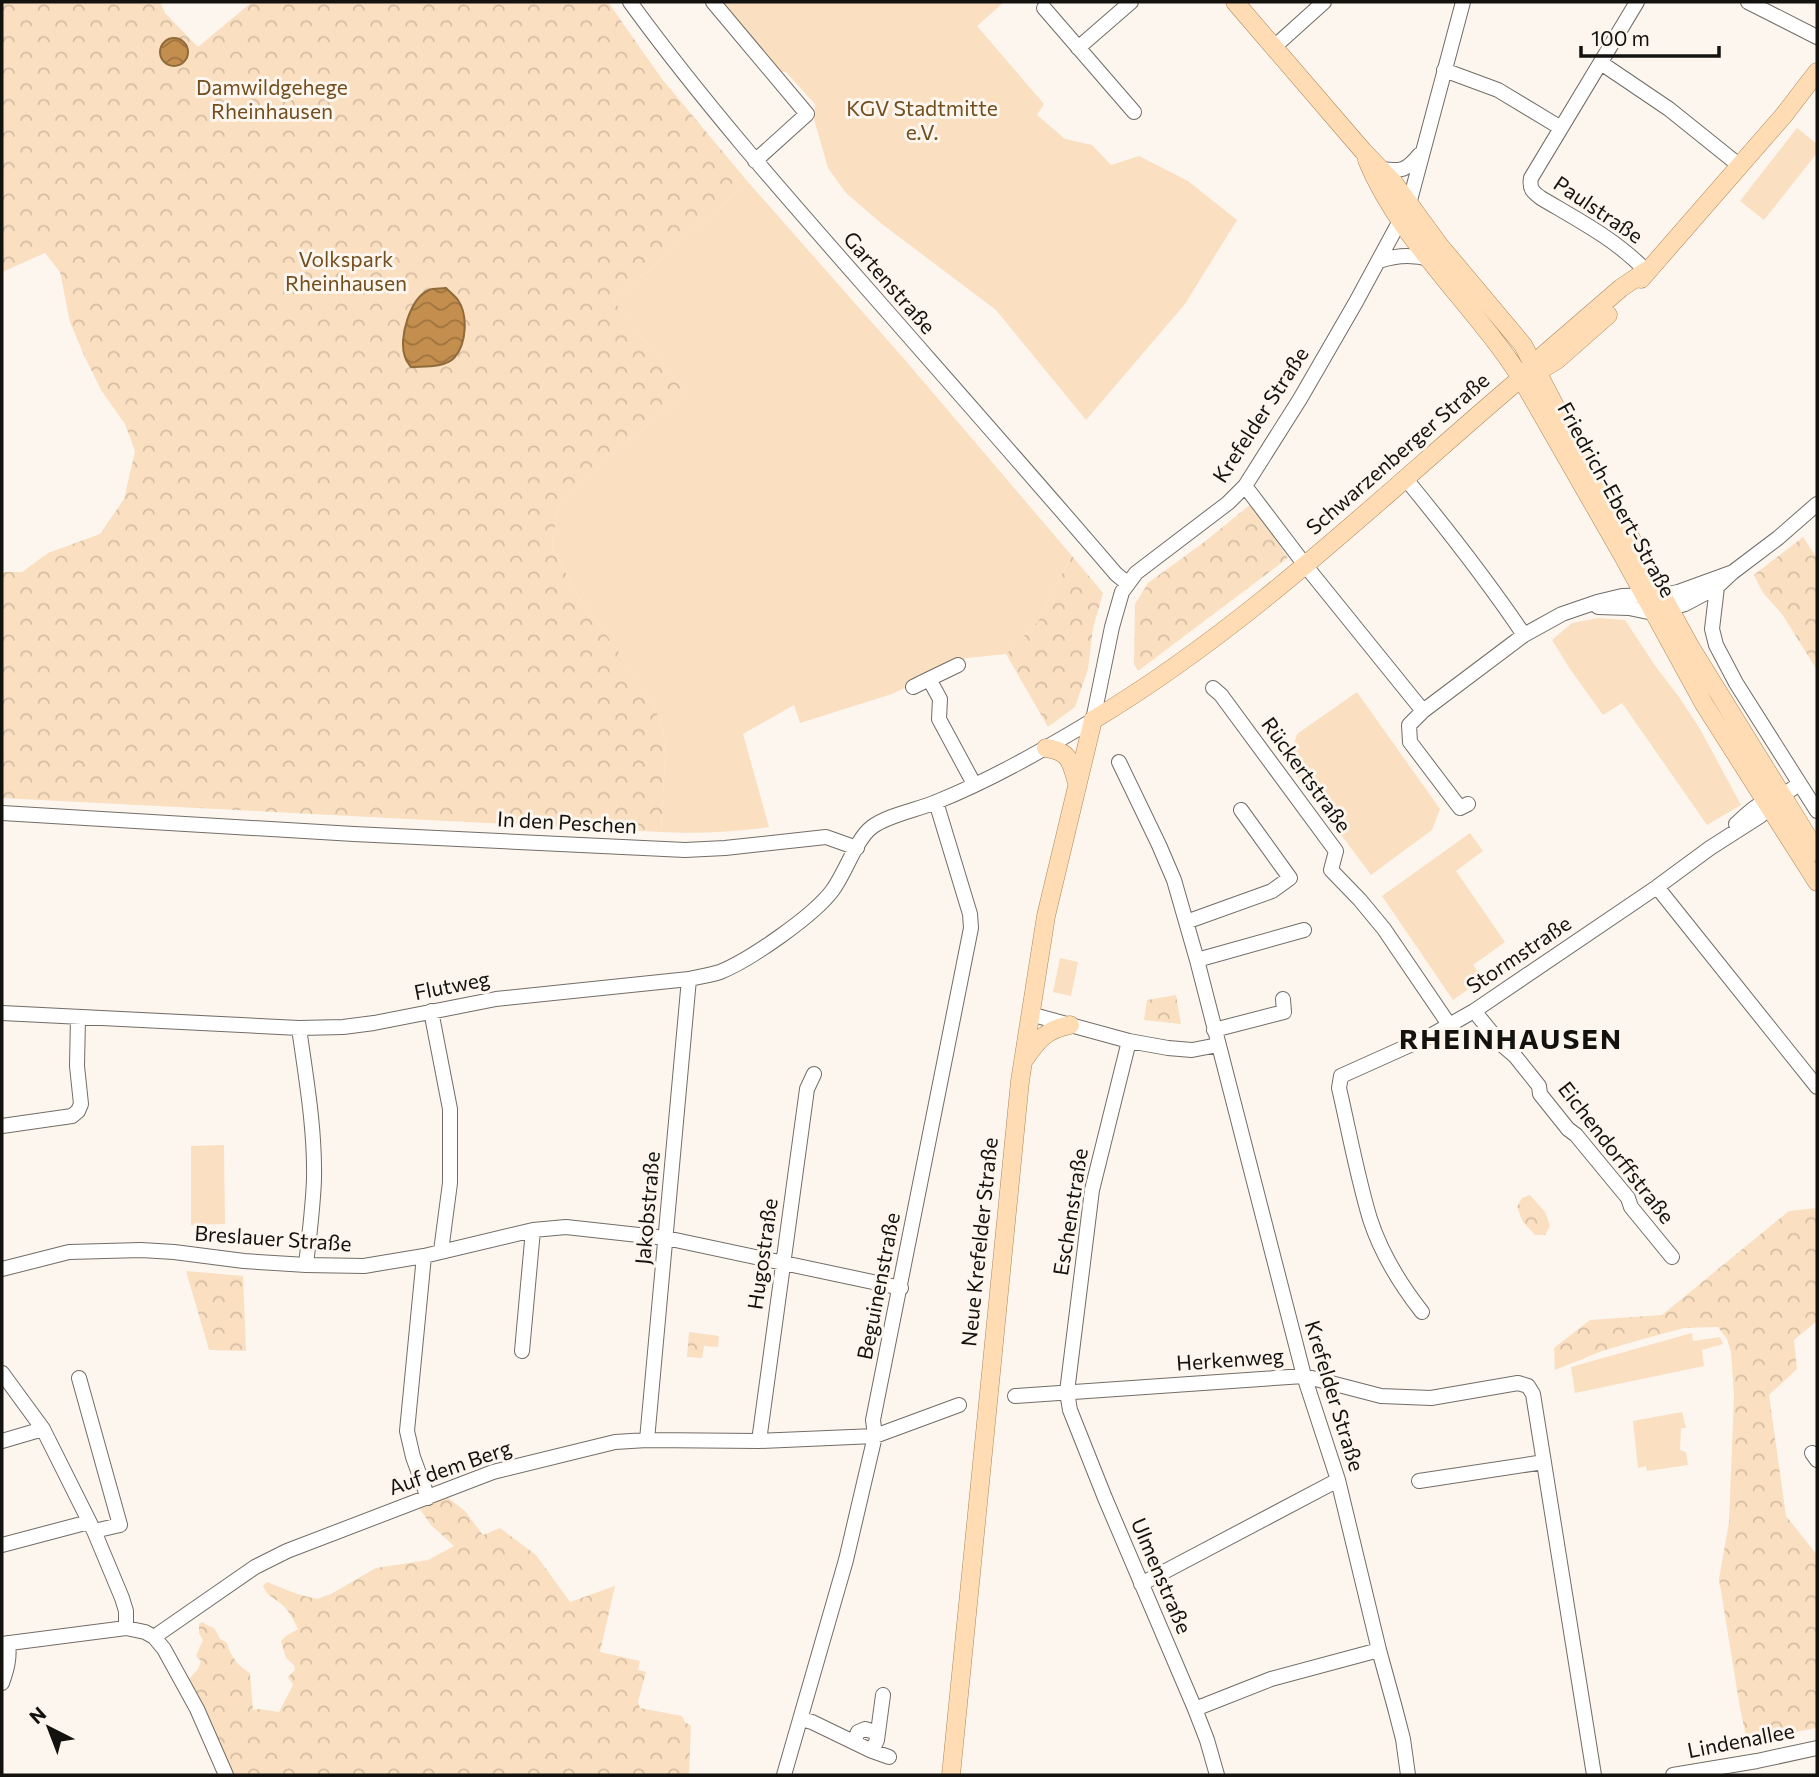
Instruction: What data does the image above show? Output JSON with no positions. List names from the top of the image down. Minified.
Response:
{"streets":{"main road":["Schwarzenberger Straße","Friedrich-Ebert-Straße","Neue Krefelder Straße"],"street":["Paulstraße","Gartenstraße","Krefelder Straße","Rückertstraße","In den Peschen","Stormstraße","Flutweg","Eichendorffstraße","Jakobstraße","Eschenstraße","Breslauer Straße","Hugostraße","Beguinenstraße","Herkenweg","Auf dem Berg","Ulmenstraße","Lindenallee"]},"crossings":[["Paulstraße","Schwarzenberger Straße"],["Gartenstraße","Krefelder Straße"],["Krefelder Straße","Schwarzenberger Straße"],["Krefelder Straße","Friedrich-Ebert-Straße"],["Krefelder Straße","Neue Krefelder Straße"],["Krefelder Straße","Herkenweg"],["Schwarzenberger Straße","Friedrich-Ebert-Straße"],["Schwarzenberger Straße","Neue Krefelder Straße"],["Friedrich-Ebert-Straße","Stormstraße"],["Rückertstraße","Stormstraße"],["In den Peschen","Flutweg"],["Stormstraße","Eichendorffstraße"],["Flutweg","Jakobstraße"],["Jakobstraße","Breslauer Straße"],["Jakobstraße","Auf dem Berg"],["Eschenstraße","Herkenweg"],["Eschenstraße","Ulmenstraße"],["Breslauer Straße","Hugostraße"],["Breslauer Straße","Beguinenstraße"],["Hugostraße","Auf dem Berg"],["Beguinenstraße","Auf dem Berg"],["Herkenweg","Ulmenstraße"]],"districts":["RHEINHAUSEN"],"parks":["Damwildgehege Rheinhausen","KGV Stadtmitte e.V.","Volkspark Rheinhausen"],"scale_bar":"100 m","north":"top left"}
